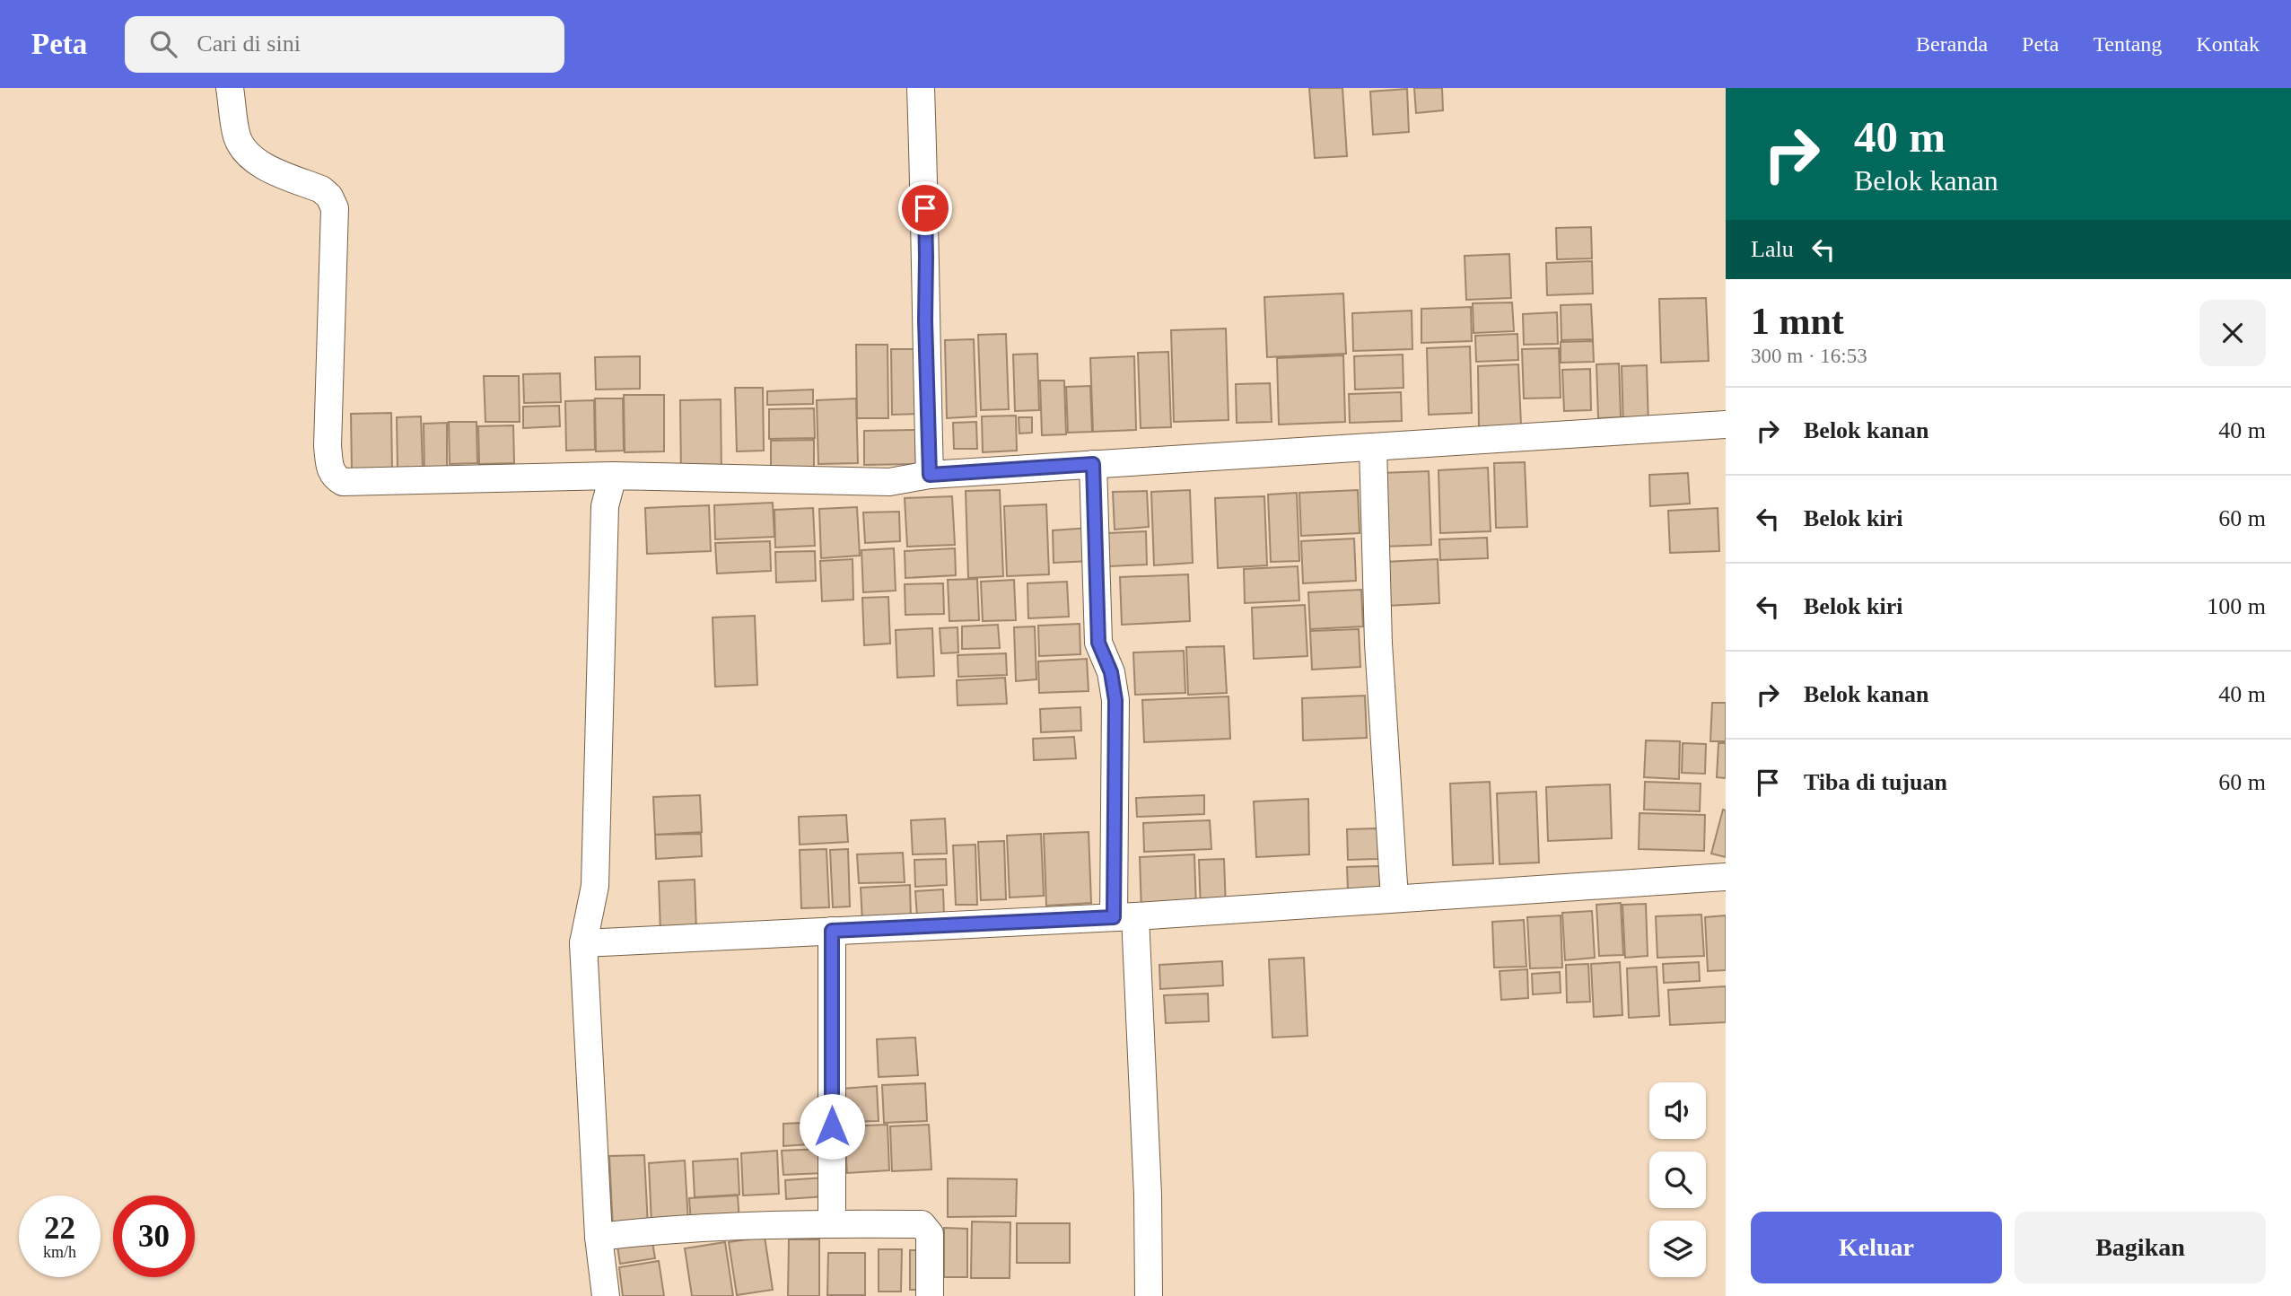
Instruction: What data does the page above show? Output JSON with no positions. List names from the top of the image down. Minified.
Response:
{"page":{"header":"Peta","search":"Cari di sini","nav":["Beranda","Peta","Tentang","Kontak"],"turn":["40 m","Belok kanan"],"then":"Lalu","heading":["1 mnt","300 m · 16:53"],"list":[{"name":"Belok kanan","value":"40 m"},{"name":"Belok kiri","value":"60 m"},{"name":"Belok kiri","value":"100 m"},{"name":"Belok kanan","value":"40 m"},{"name":"Tiba di tujuan","value":"60 m"}],"speed":"22 km/h","limit":"30","buttons":["Keluar","Bagikan"]}}
